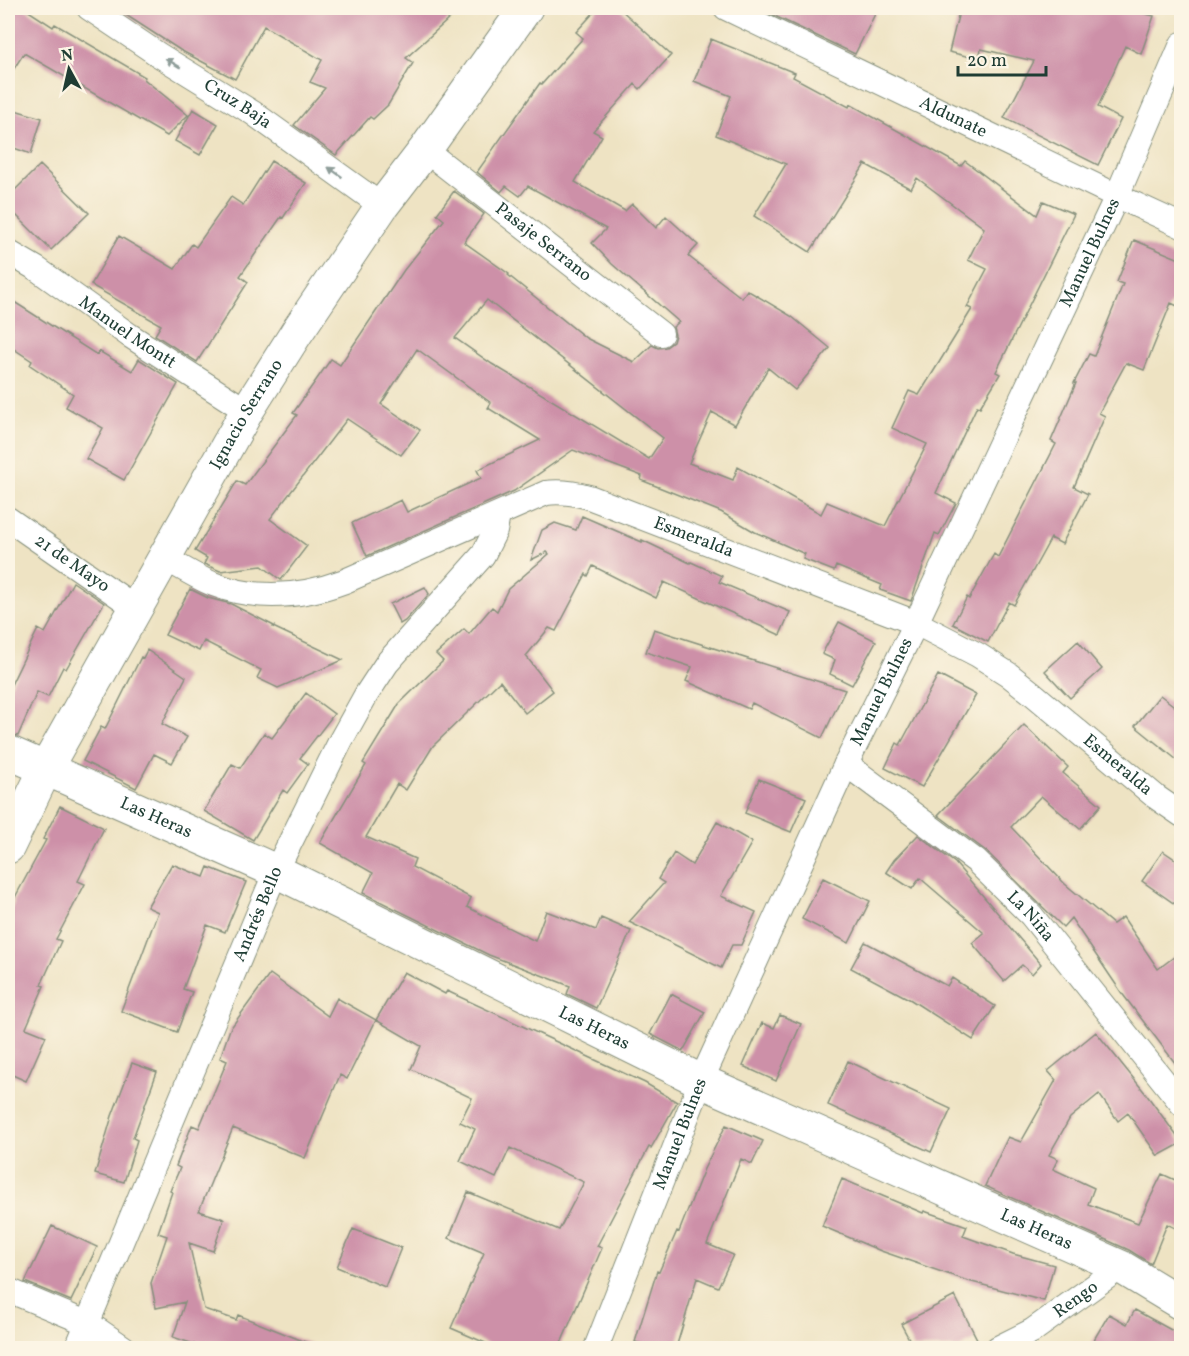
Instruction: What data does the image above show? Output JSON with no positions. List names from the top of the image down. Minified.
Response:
{"streets":{"street":["Cruz Baja","Aldunate","Pasaje Serrano","Manuel Bulnes","Manuel Montt","Ignacio Serrano","Esmeralda","21 de Mayo","Las Heras","Andrés Bello","La Niña","Rengo"]},"crossings":[["Cruz Baja","Ignacio Serrano"],["Aldunate","Manuel Bulnes"],["Pasaje Serrano","Ignacio Serrano"],["Manuel Bulnes","Esmeralda"],["Manuel Bulnes","Las Heras"],["Manuel Bulnes","La Niña"],["Manuel Montt","Ignacio Serrano"],["Ignacio Serrano","Esmeralda"],["Ignacio Serrano","21 de Mayo"],["Ignacio Serrano","Las Heras"],["Esmeralda","Andrés Bello"],["Las Heras","Andrés Bello"],["Las Heras","Rengo"]],"one_way":["Cruz Baja"],"scale_bar":"20 m","north":"top"}
